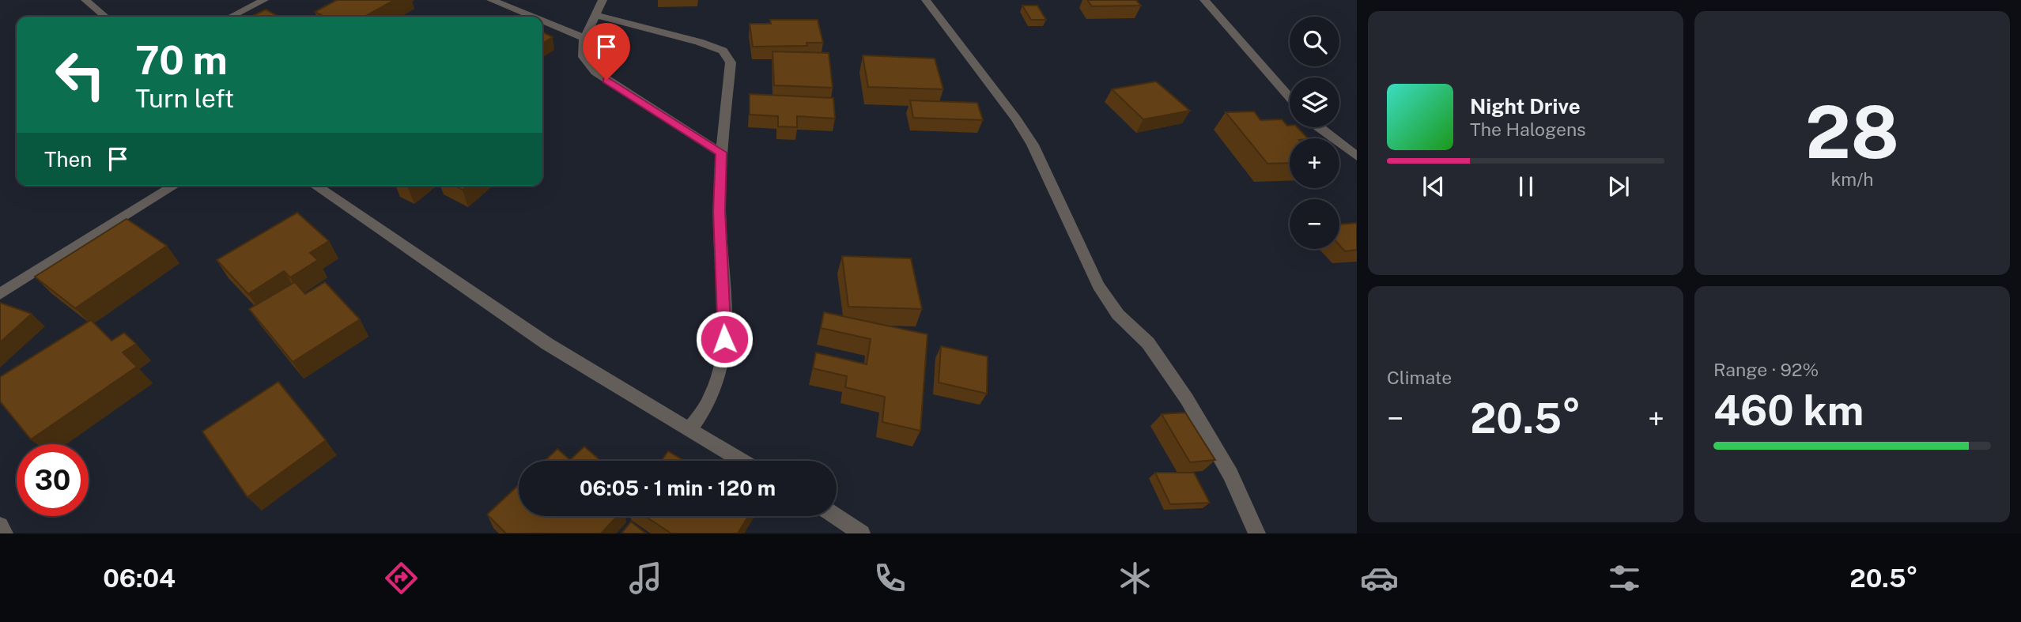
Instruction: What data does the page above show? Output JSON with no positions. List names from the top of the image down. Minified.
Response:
{"page":{"tile":[["28","km/h"],"Climate",["Range · 92%","460 km"]],"map_buttons":["+","−"],"turn":["70 m","Turn left"],"song":["Night Drive","The Halogens"],"then":"Then","heat":["−","20.5°","+"],"limit":"30","trip":"06:05 · 1 min · 120 m","tabs":["06:04","20.5°"]}}
